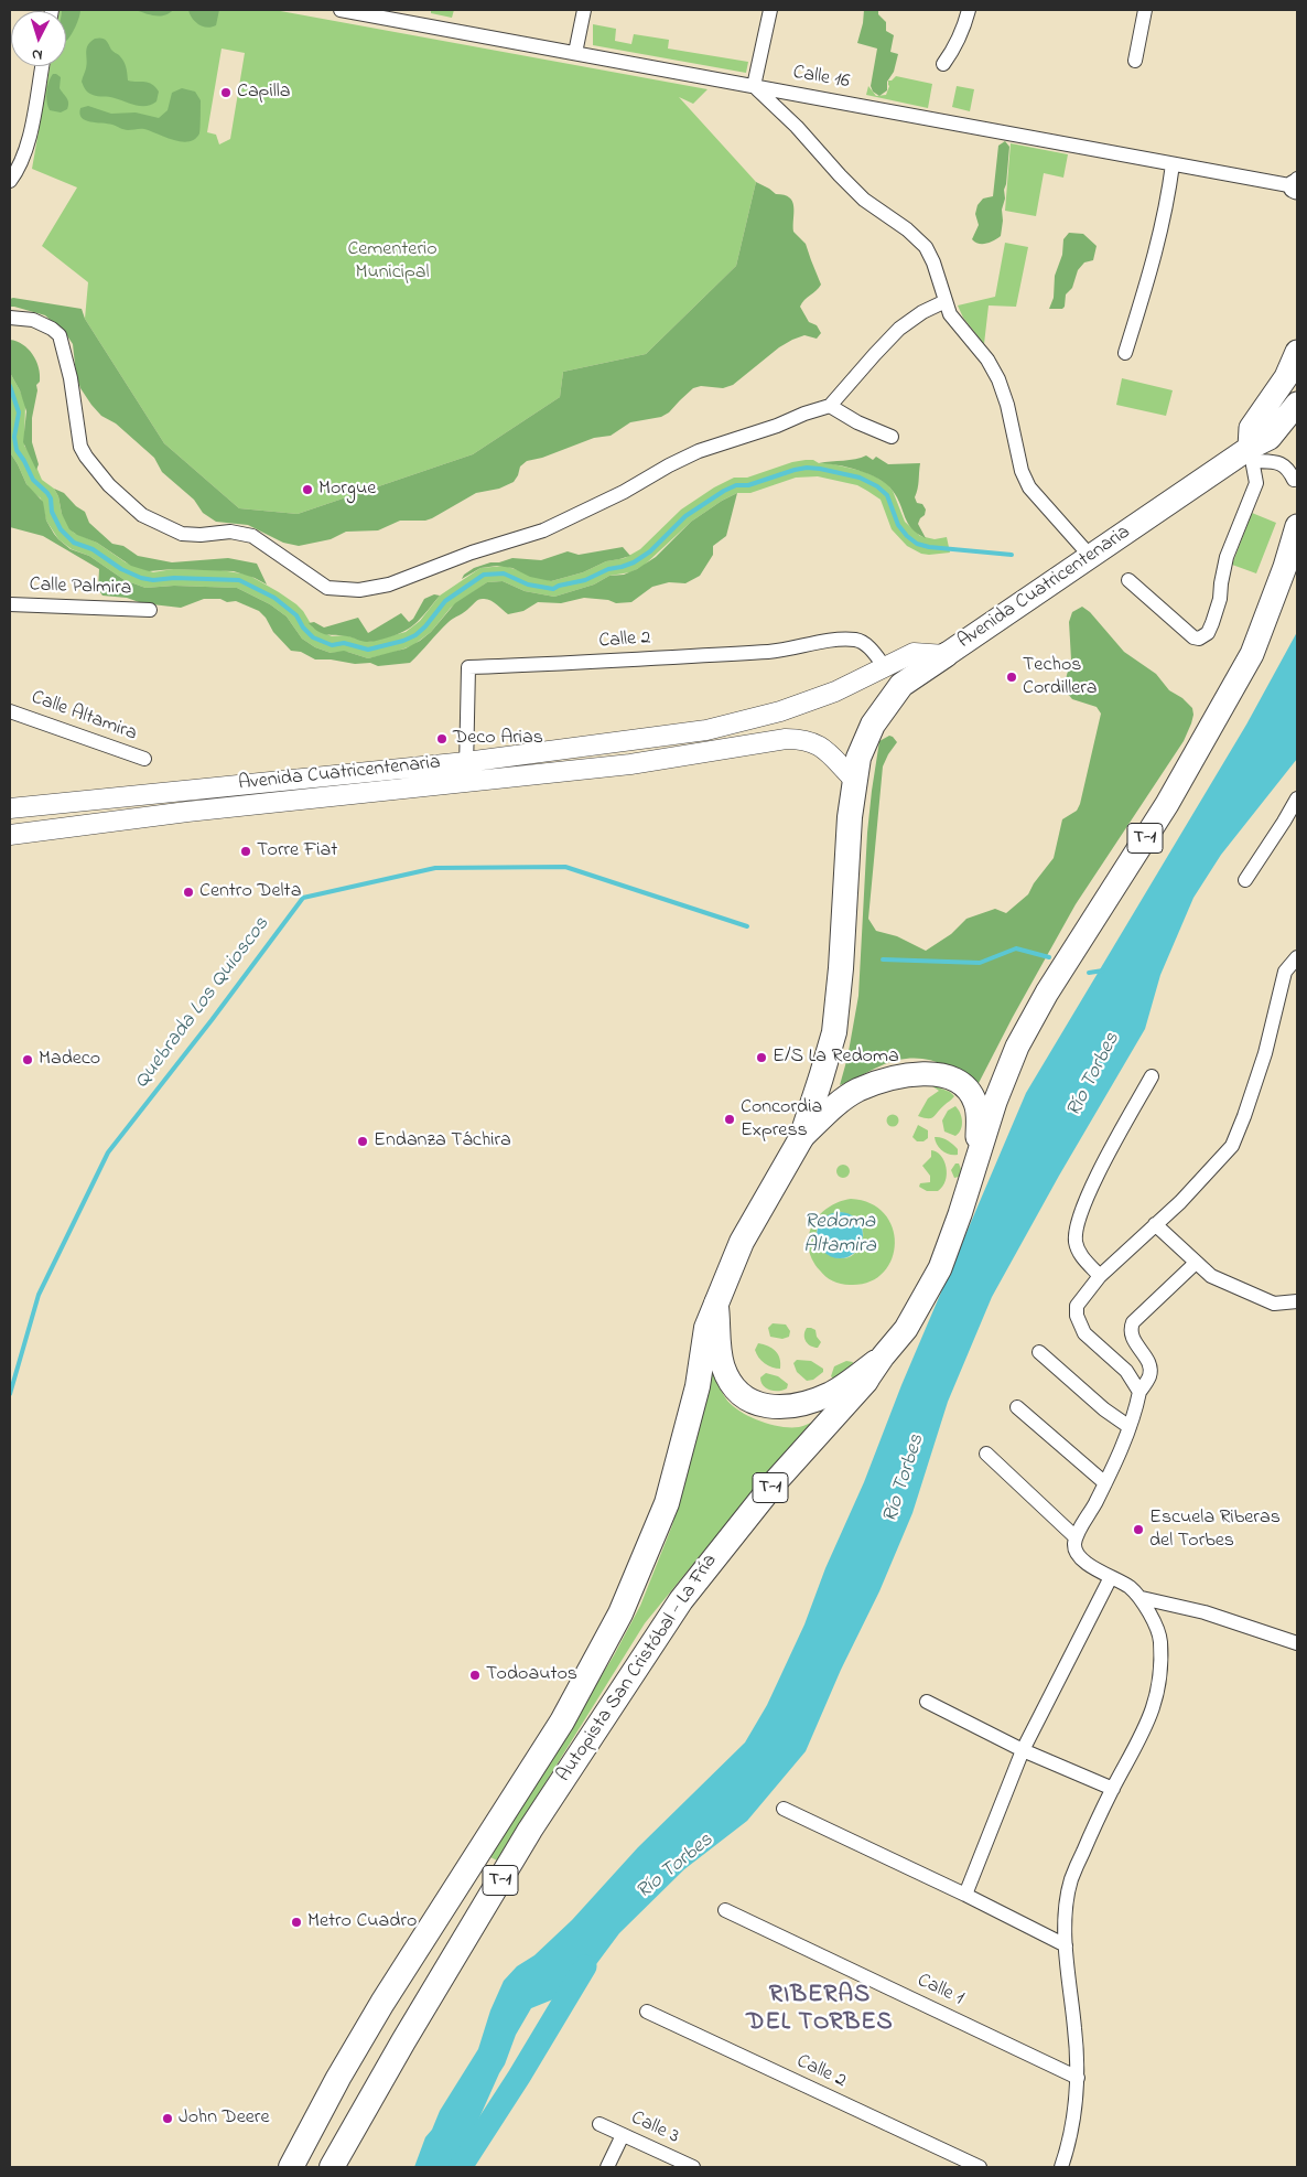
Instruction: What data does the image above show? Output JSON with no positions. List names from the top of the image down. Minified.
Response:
{"streets":{"highway":["Avenida Cuatricentenaria","T-1","Autopista San Cristóbal - La Fría"],"street":["Calle 16","Calle Palmira","Calle 2","Calle Altamira","Calle 1","Calle 3"]},"crossings":[["Avenida Cuatricentenaria","Calle 2"],["Avenida Cuatricentenaria","T-1"],["T-1","Autopista San Cristóbal - La Fría"]],"districts":["RIBERAS DEL TORBES"],"water":["Quebrada Los Quioscos","Río Torbes","Redoma Altamira"],"parks":["Cementerio Municipal"],"places":["Capilla","Morgue","Techos Cordillera","Deco Arias","Torre Fiat","Centro Delta","E/S La Redoma","Madeco","Concordia Express","Endanza Táchira","Escuela Riberas del Torbes","Todoautos","Metro Cuadro","John Deere"],"north":"bottom"}
